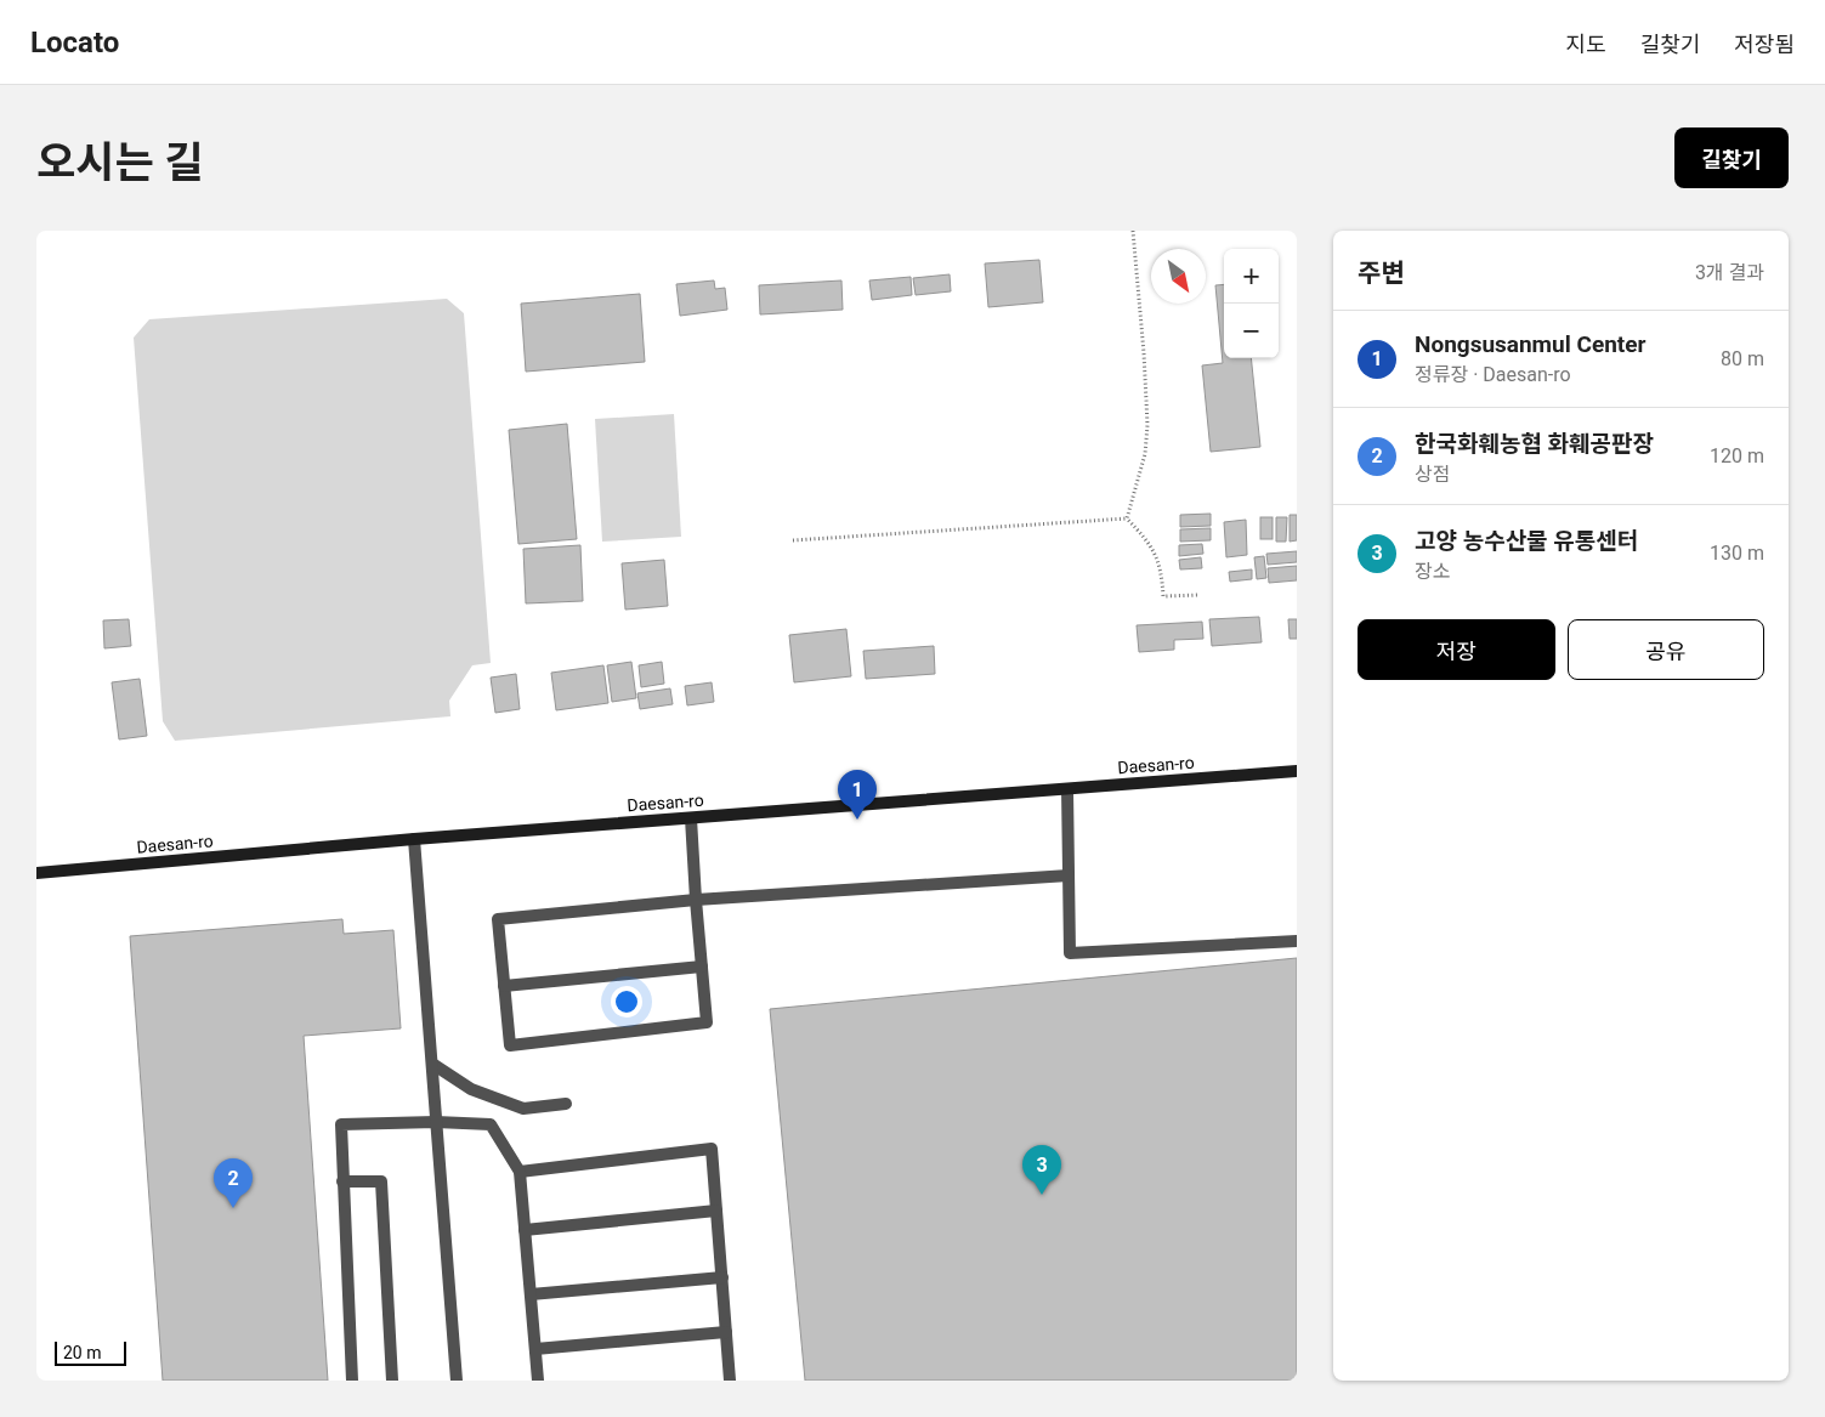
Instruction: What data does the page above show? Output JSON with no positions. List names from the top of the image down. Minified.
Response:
{"streets":{"street":["Daesan-ro"]},"scale_bar":"20 m","north":"bottom right","page":{"header":"Locato","nav":["지도","길찾기","저장됨"],"title":"오시는 길","buttons":["길찾기",["저장","공유"]],"heading":["주변","3개 결과"],"map_buttons":["+","−"],"list":[{"mark":"1","name":"Nongsusanmul Center","note":"정류장 · Daesan-ro","value":"80 m"},{"mark":"2","name":"한국화훼농협 화훼공판장","note":"상점","value":"120 m"},{"mark":"3","name":"고양 농수산물 유통센터","note":"장소","value":"130 m"}],"pins":["1","3","2"],"scale":"20 m"}}
